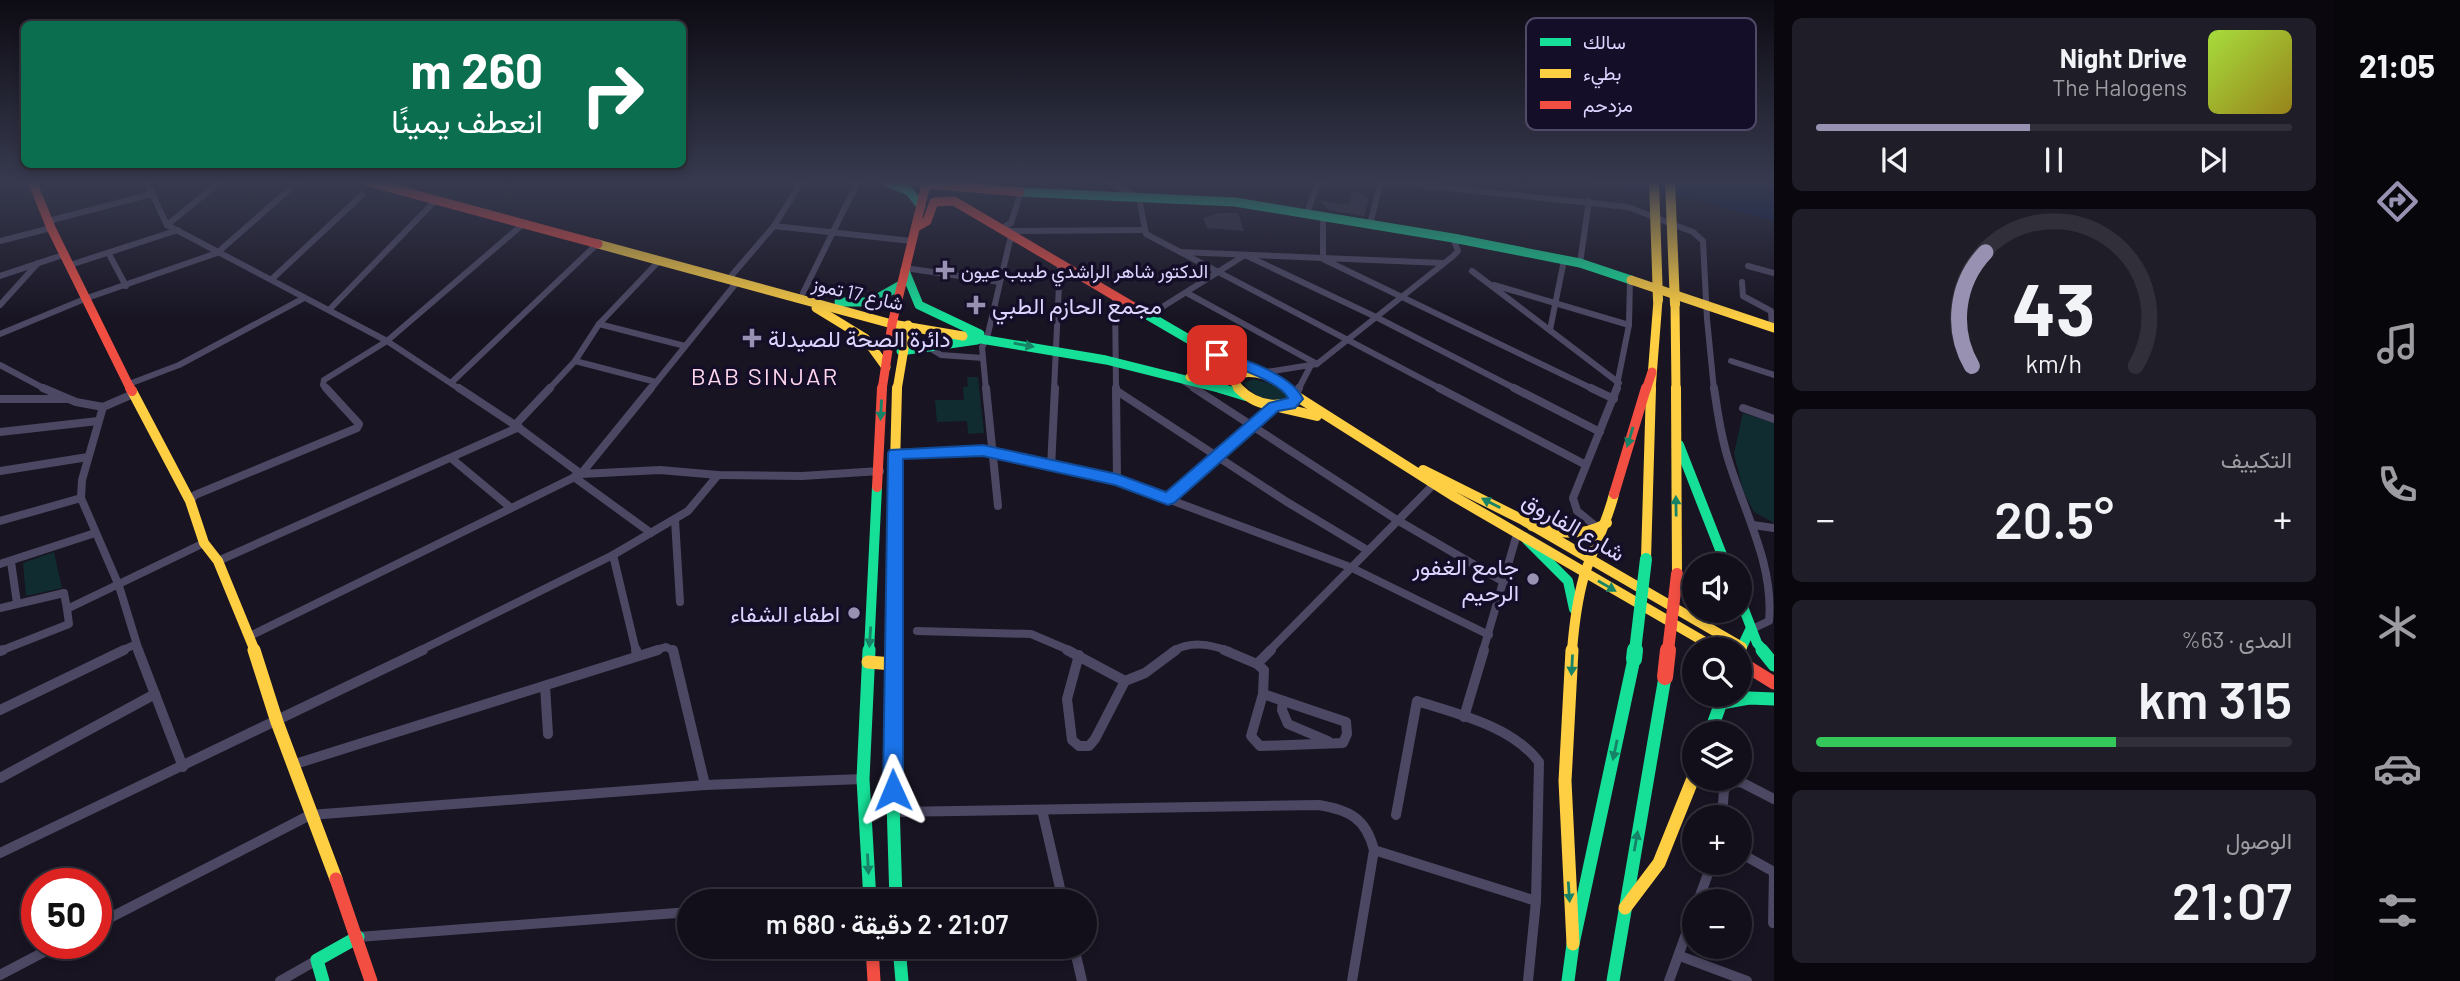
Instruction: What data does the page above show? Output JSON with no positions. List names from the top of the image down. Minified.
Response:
{"streets":{"main road":["شارع 17 تموز","شارع الفاروق"]},"crossings":[["شارع 17 تموز","شارع الفاروق"]],"districts":["BAB SINJAR"],"places":{"health":["الدكتور شاهر الراشدي طبيب عيون","مجمع الحازم الطبي","دائرة الصحة للصيدلة"],"other":["جامع الغفور الرحيم","اطفاء الشفاء"]},"legend":["سالك","بطيء","مزدحم"],"page":{"tabs":"21:05","turn":["260 m","انعطف يمينًا"],"song":["Night Drive","The Halogens"],"tile":["التكييف",["المدى · 63%","315 km"],["الوصول","21:07"]],"heat":["−","20.5°","+"],"map_buttons":["+","−"],"limit":"50","trip":"21:07 · 2 دقيقة · 680 m","gauge":["43","km/h"]}}
